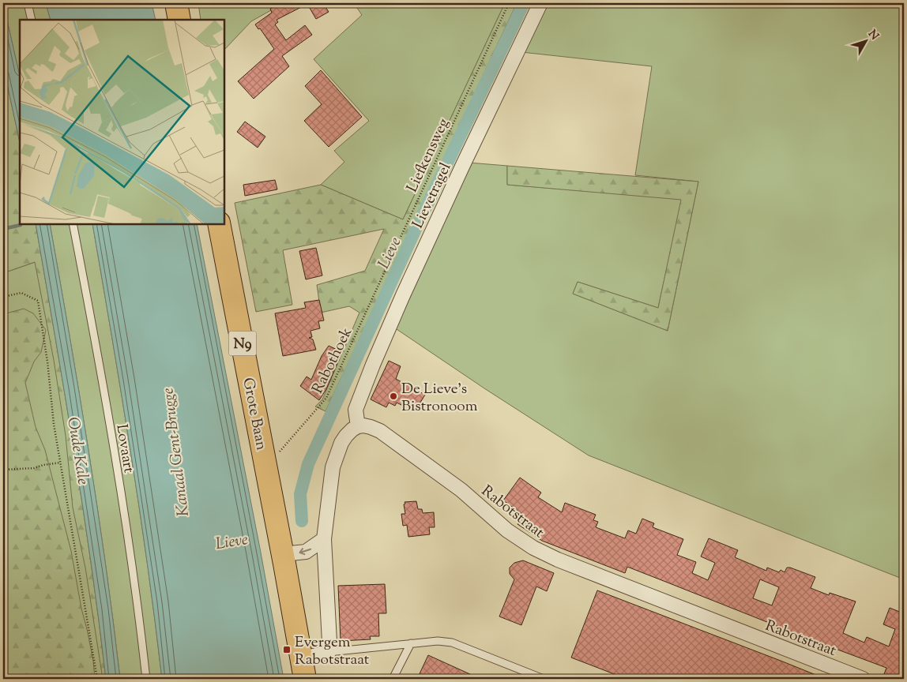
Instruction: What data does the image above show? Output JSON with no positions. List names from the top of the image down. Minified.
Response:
{"streets":{"main road":["N9","Grote Baan"],"street":["Lievetragel","Rabotstraat"],"lane":["Lovaart"],"path":["Liefkensweg","Rabothoek"]},"crossings":[["Liefkensweg","Rabothoek"],["Lievetragel","Rabotstraat"],["N9","Grote Baan"],["Rabothoek","Grote Baan"]],"water":["Lieve","Oude Kale","Kanaal Gent-Brugge"],"places":{"other":["De Lieve's Bistronoom"],"transit":["Evergem Rabotstraat"]},"north":"top right"}
